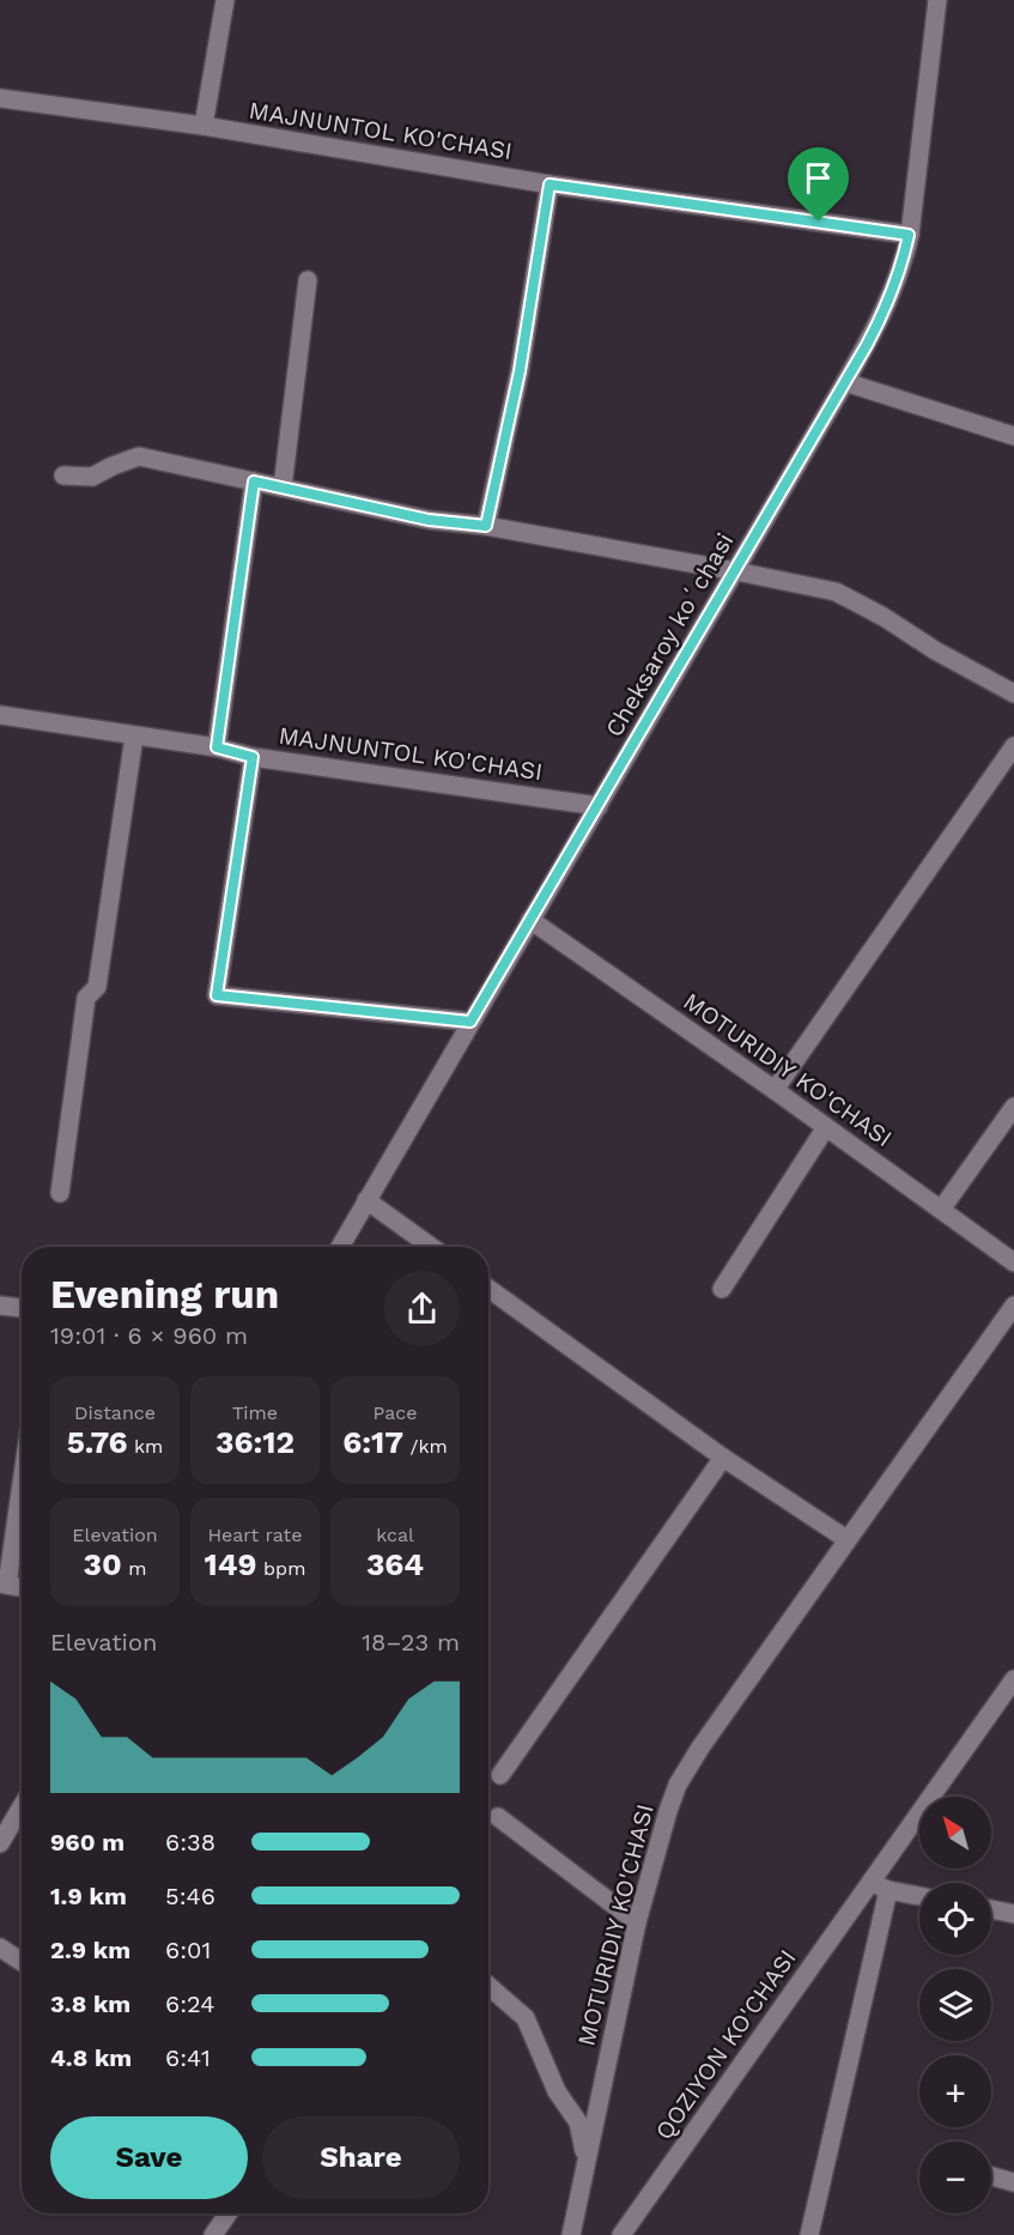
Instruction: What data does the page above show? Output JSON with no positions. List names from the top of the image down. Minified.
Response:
{"streets":{"street":["MAJNUNTOL KO'CHASI","Cheksaroy koʻchasi","MOTURIDIY KO'CHASI","QOZIYON KO'CHASI"]},"crossings":[["MAJNUNTOL KO'CHASI","Cheksaroy koʻchasi"],["Cheksaroy koʻchasi","MOTURIDIY KO'CHASI"]],"north":"top left","page":{"heading":["Evening run","19:01 · 6 × 960 m"],"stats":[["Distance","5.76 km"],["Time","36:12"],["Pace","6:17 /km"],["Elevation","30 m"],["Heart rate","149 bpm"],["kcal","364"]],"chart":["Elevation","18–23 m"],"map_buttons":["+","−"],"list":[{"name":"960 m","note":"6:38"},{"name":"1.9 km","note":"5:46"},{"name":"2.9 km","note":"6:01"},{"name":"3.8 km","note":"6:24"},{"name":"4.8 km","note":"6:41"}],"buttons":["Save","Share"]}}
